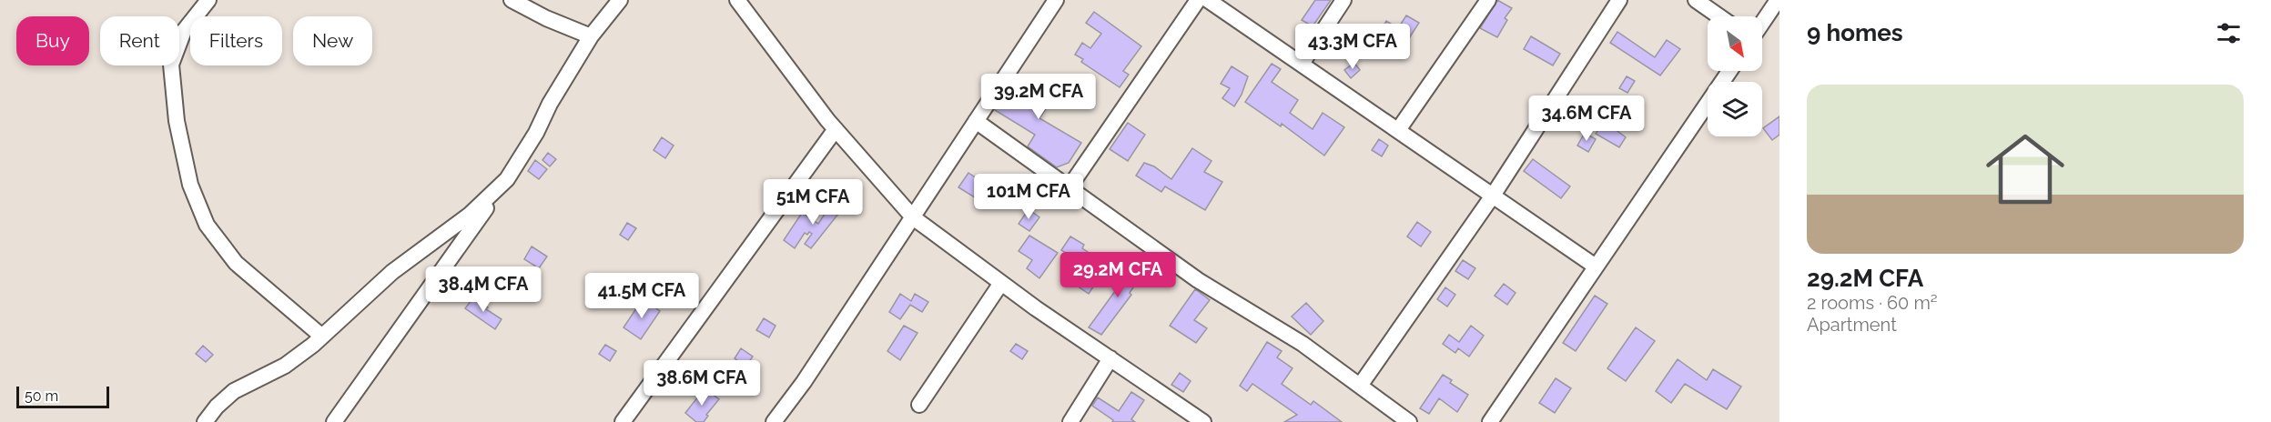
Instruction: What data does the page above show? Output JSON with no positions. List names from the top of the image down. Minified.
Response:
{"scale_bar":"50 m","north":"bottom right","page":{"heading":"9 homes","chip":["Buy","Rent","Filters","New"],"price":["43.3M CFA","39.2M CFA","34.6M CFA","101M CFA","51M CFA","29.2M CFA","38.4M CFA","41.5M CFA","38.6M CFA"],"list":[{"name":"29.2M CFA","note":"2 rooms · 60 m² · Apartment"}],"scale":"50 m"}}
